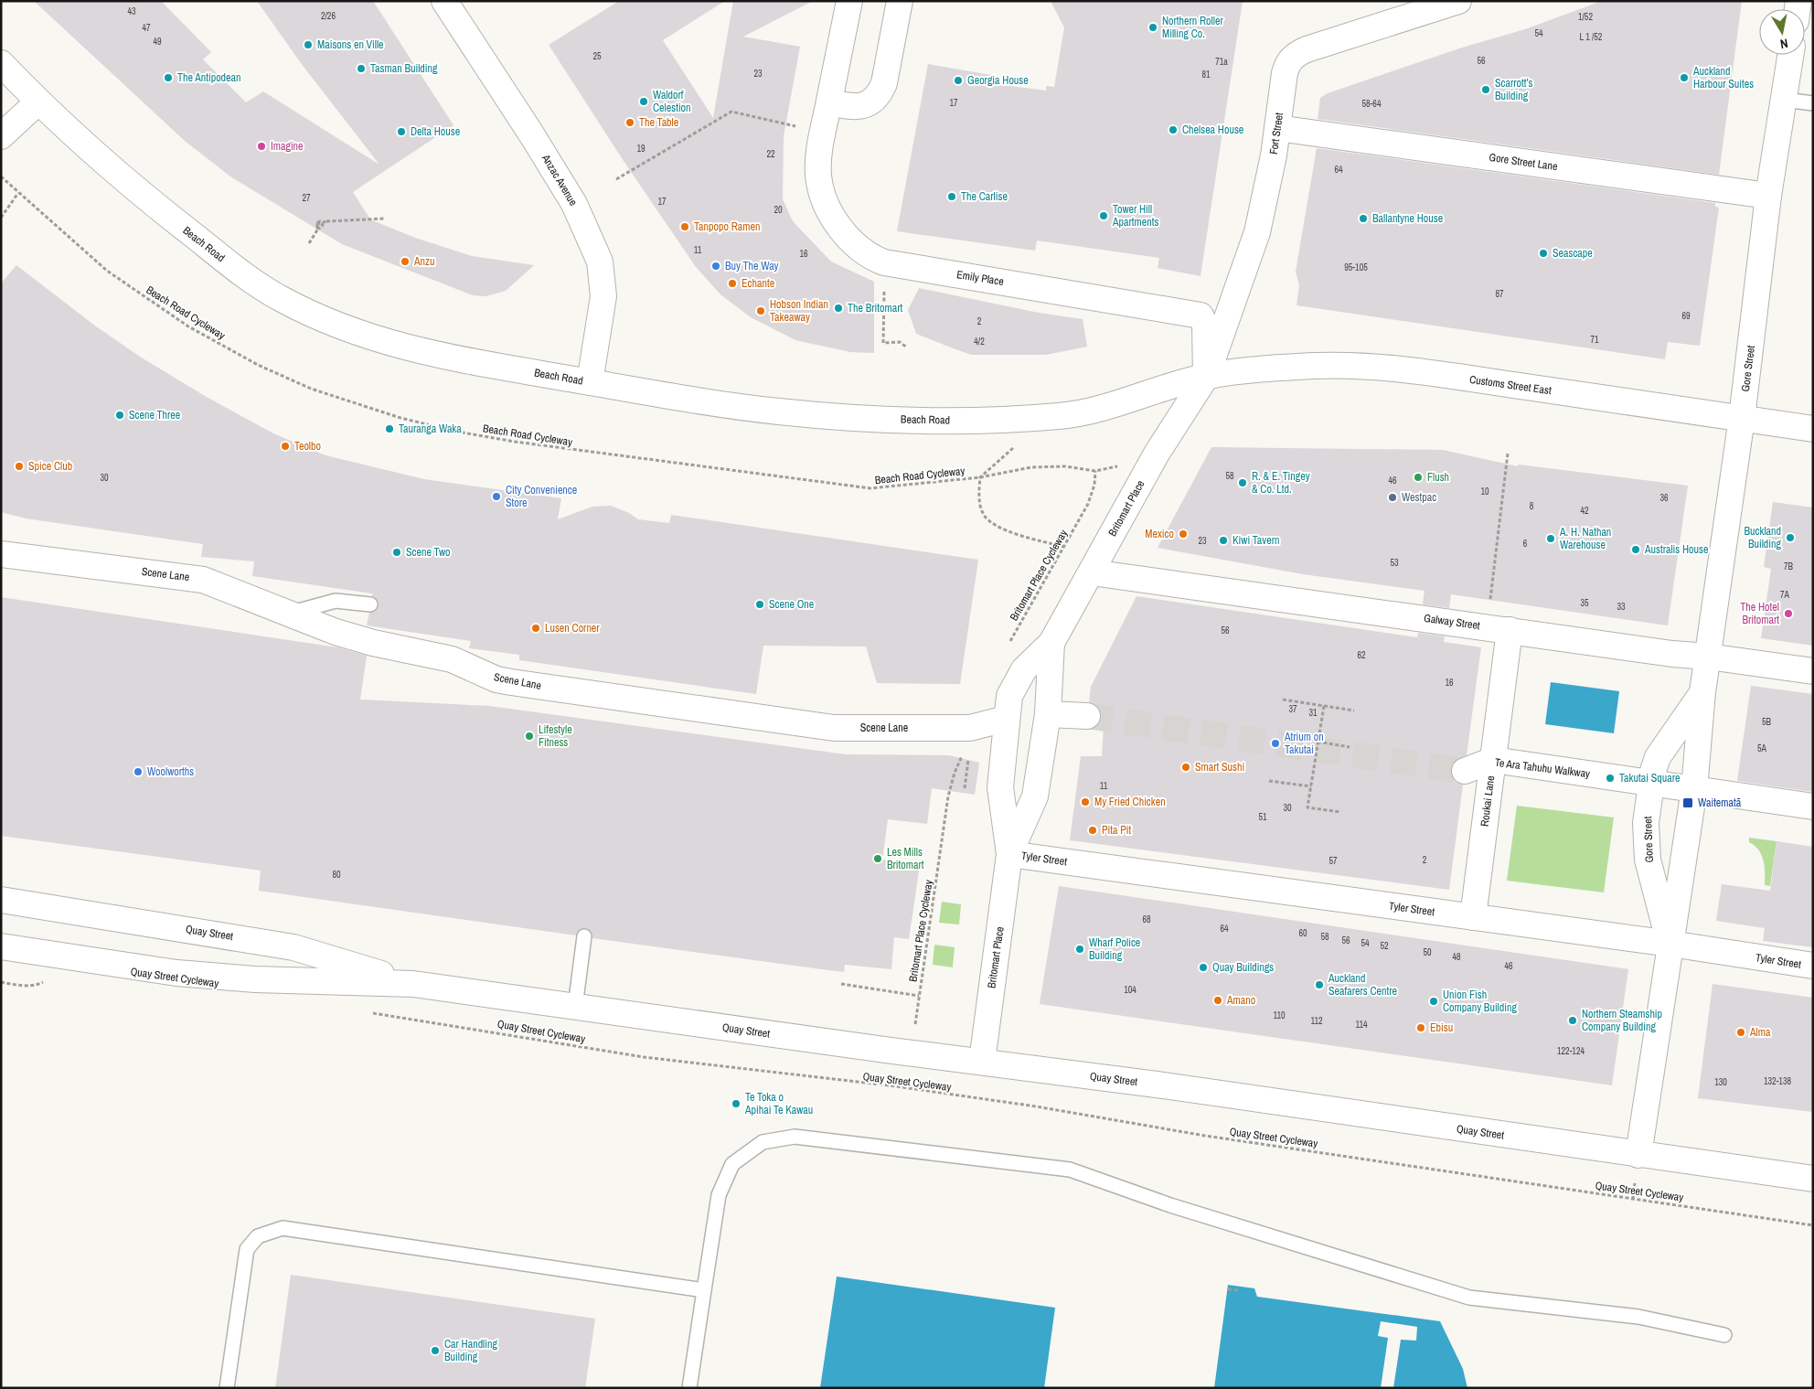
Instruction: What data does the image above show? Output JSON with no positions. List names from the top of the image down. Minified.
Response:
{"streets":{"street":["Fort Street","Gore Street Lane","Anzac Avenue","Beach Road","Emily Place","Gore Street","Customs Street East","Britomart Place","Scene Lane","Galway Street","Te Ara Tahuhu Walkway","Roukai Lane","Tyler Street","Quay Street"],"path":["Beach Road Cycleway","Britomart Place Cycleway","Quay Street Cycleway"]},"crossings":[["Fort Street","Gore Street Lane"],["Fort Street","Beach Road"],["Fort Street","Emily Place"],["Fort Street","Customs Street East"],["Fort Street","Britomart Place"],["Gore Street Lane","Gore Street"],["Anzac Avenue","Beach Road"],["Beach Road","Emily Place"],["Beach Road","Customs Street East"],["Beach Road","Britomart Place"],["Emily Place","Customs Street East"],["Emily Place","Britomart Place"],["Beach Road Cycleway","Britomart Place Cycleway"],["Gore Street","Customs Street East"],["Gore Street","Galway Street"],["Gore Street","Te Ara Tahuhu Walkway"],["Gore Street","Tyler Street"],["Gore Street","Quay Street"],["Customs Street East","Britomart Place"],["Britomart Place","Scene Lane"],["Britomart Place","Galway Street"],["Britomart Place","Tyler Street"],["Britomart Place","Quay Street"],["Galway Street","Roukai Lane"],["Te Ara Tahuhu Walkway","Roukai Lane"],["Roukai Lane","Tyler Street"]],"places":{"other":["Northern Roller Milling Co.","Maisons en Ville","Tasman Building","The Antipodean","Auckland Harbour Suites","Georgia House","Scarrott’s Building","Waldorf Celestion","The Table","Chelsea House","Delta House","Imagine","The Carlise","Tower Hill Apartments","Ballantyne House","Tanpopo Ramen","Seascape","Anzu","Buy The Way","Echante","The Britomart","Hobson Indian Takeaway","Scene Three","Tauranga Waka","Teolbo","Spice Club","Flush","R. & E. Tingey & Co. Ltd.","City Convenience Store","Westpac","Mexico","Buckland Building","A. H. Nathan Warehouse","Kiwi Tavern","Australis House","Scene Two","Scene One","The Hotel Britomart","Lusen Corner","Lifestyle Fitness","Atrium on Takutai","Smart Sushi","Woolworths","Takutai Square","My Fried Chicken","Pita Pit","Les Mills Britomart","Wharf Police Building","Quay Buildings","Auckland Seafarers Centre","Amano","Union Fish Company Building","Northern Steamship Company Building","Ebisu","Alma","Te Toka o Apihai Te Kawau","Car Handling Building"],"transit":["Waitematā"]},"house_numbers":["43","2/26","1/52","47","54","L 1 /52","49","25","56","71a","23","81","17","58-64","19","22","64","27","17","20","11","16","95-105","87","69","2","71","4/2","58","30","46","10","36","8","42","23","6","53","7B","7A","35","33","56","62","16","37","31","5B","5A","11","30","51","2","57","80","68","64","60","58","56","54","52","50","48","46","104","110","112","114","122-124","132-138","130"],"north":"bottom"}
